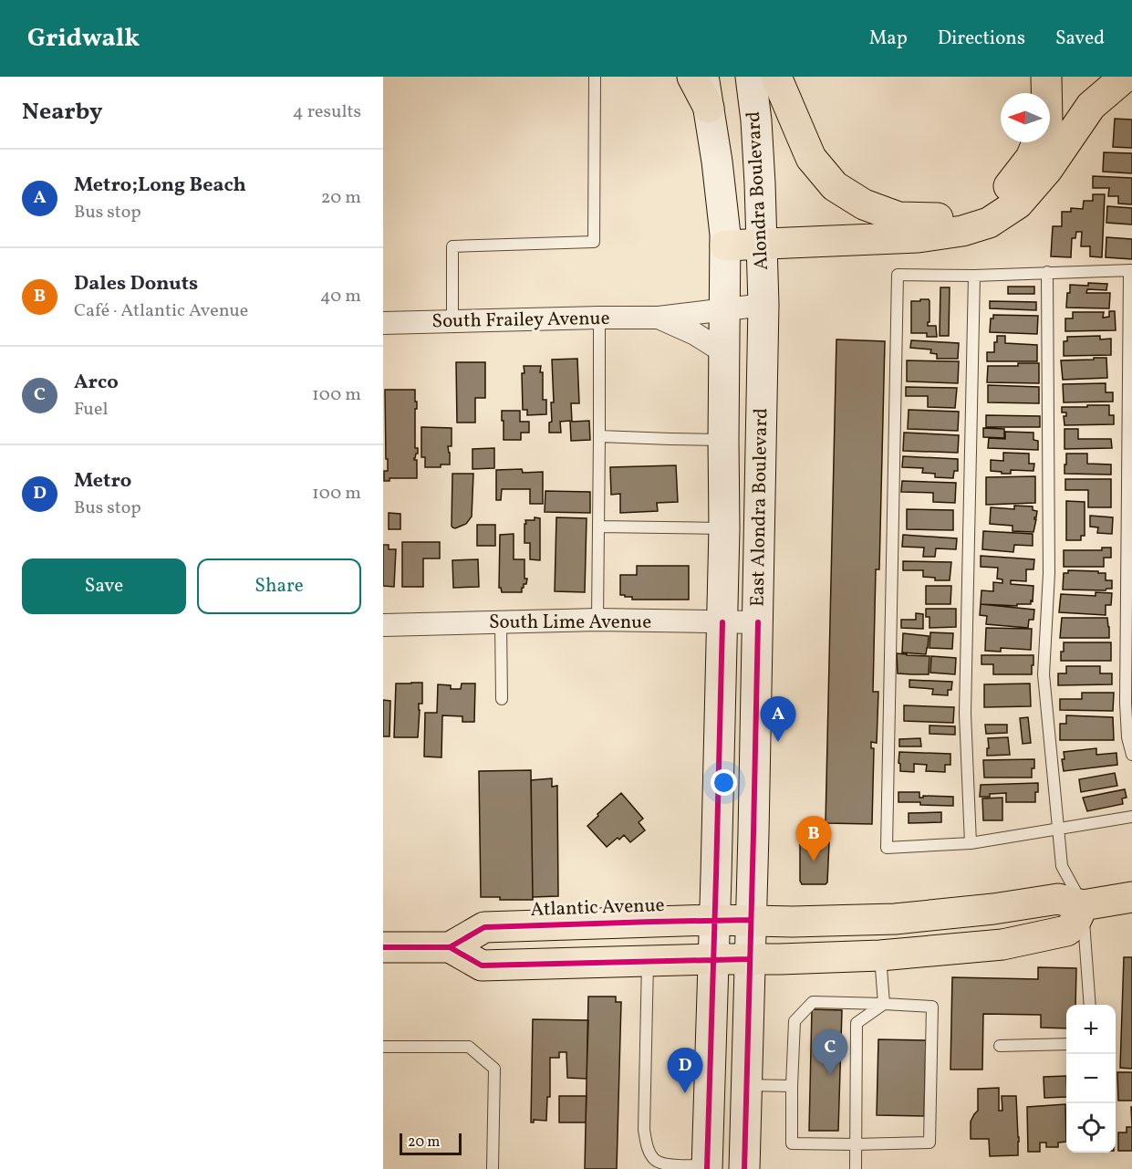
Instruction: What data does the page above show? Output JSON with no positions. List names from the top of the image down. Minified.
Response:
{"streets":{"main road":["Alondra Boulevard","East Alondra Boulevard","Atlantic Avenue"],"street":["South Frailey Avenue","South Lime Avenue"]},"crossings":[["Alondra Boulevard","South Frailey Avenue"],["Alondra Boulevard","East Alondra Boulevard"],["South Frailey Avenue","East Alondra Boulevard"],["East Alondra Boulevard","South Lime Avenue"],["East Alondra Boulevard","Atlantic Avenue"]],"scale_bar":"20 m","north":"left","page":{"header":"Gridwalk","nav":["Map","Directions","Saved"],"heading":["Nearby","4 results"],"list":[{"mark":"A","name":"Metro;Long Beach","note":"Bus stop","value":"20 m"},{"mark":"B","name":"Dales Donuts","note":"Café · Atlantic Avenue","value":"40 m"},{"mark":"C","name":"Arco","note":"Fuel","value":"100 m"},{"mark":"D","name":"Metro","note":"Bus stop","value":"100 m"}],"buttons":["Save","Share"],"pins":["A","B","C","D"],"map_buttons":["+","−"],"scale":"20 m"}}
